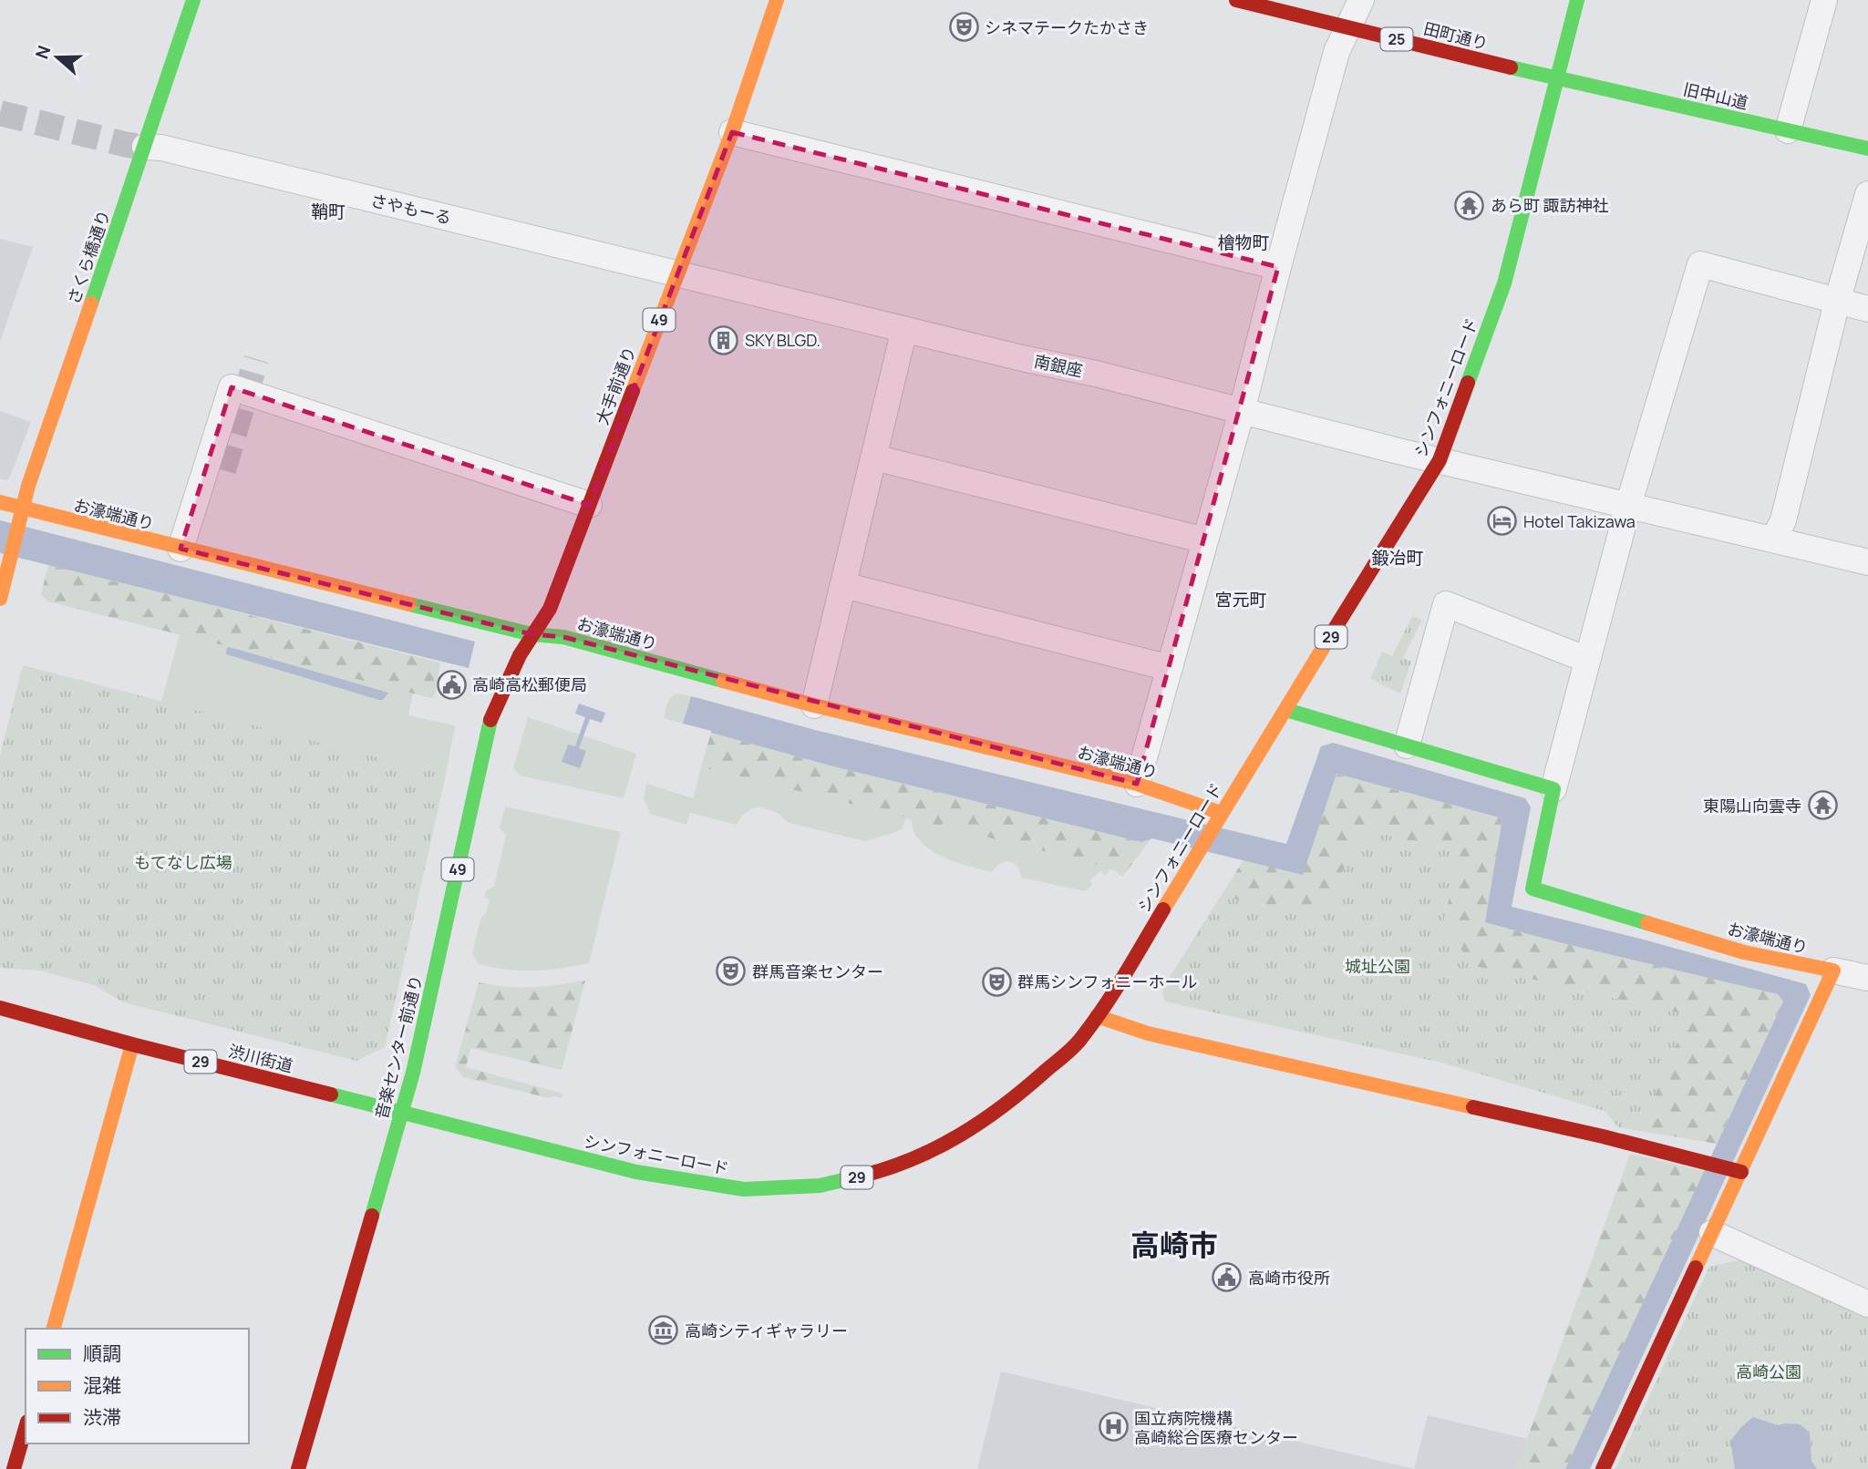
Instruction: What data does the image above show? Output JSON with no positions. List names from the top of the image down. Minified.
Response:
{"streets":{"main road":["田町通り","25","旧中山道","さくら橋通り","49","大手前通り","シンフォニーロード","お濠端通り","29","音楽センター前通り","渋川街道"],"street":["さやもーる","南銀座"]},"crossings":[["田町通り","旧中山道"],["田町通り","シンフォニーロード"],["旧中山道","シンフォニーロード"],["さやもーる","さくら橋通り"],["さやもーる","南銀座"],["さやもーる","大手前通り"],["さくら橋通り","お濠端通り"],["南銀座","大手前通り"],["南銀座","シンフォニーロード"],["大手前通り","お濠端通り"],["大手前通り","音楽センター前通り"],["シンフォニーロード","お濠端通り"],["シンフォニーロード","音楽センター前通り"],["シンフォニーロード","渋川街道"],["お濠端通り","音楽センター前通り"],["音楽センター前通り","渋川街道"]],"districts":["鞘町","檜物町","鍛冶町","宮元町","高崎市"],"parks":["もてなし広場","城址公園","高崎公園"],"places":{"theatre":["シネマテークたかさき","群馬音楽センター","群馬シンフォニーホール"],"temple":["あら町 諏訪神社","東陽山向雲寺"],"building":["SKY BLGD."],"hotel":["Hotel Takizawa"],"public building":["高崎高松郵便局","高崎市役所"],"museum":["高崎シティギャラリー"],"hospital":["国立病院機構 高崎総合医療センター"]},"legend":["順調","混雑","渋滞"],"north":"left"}
